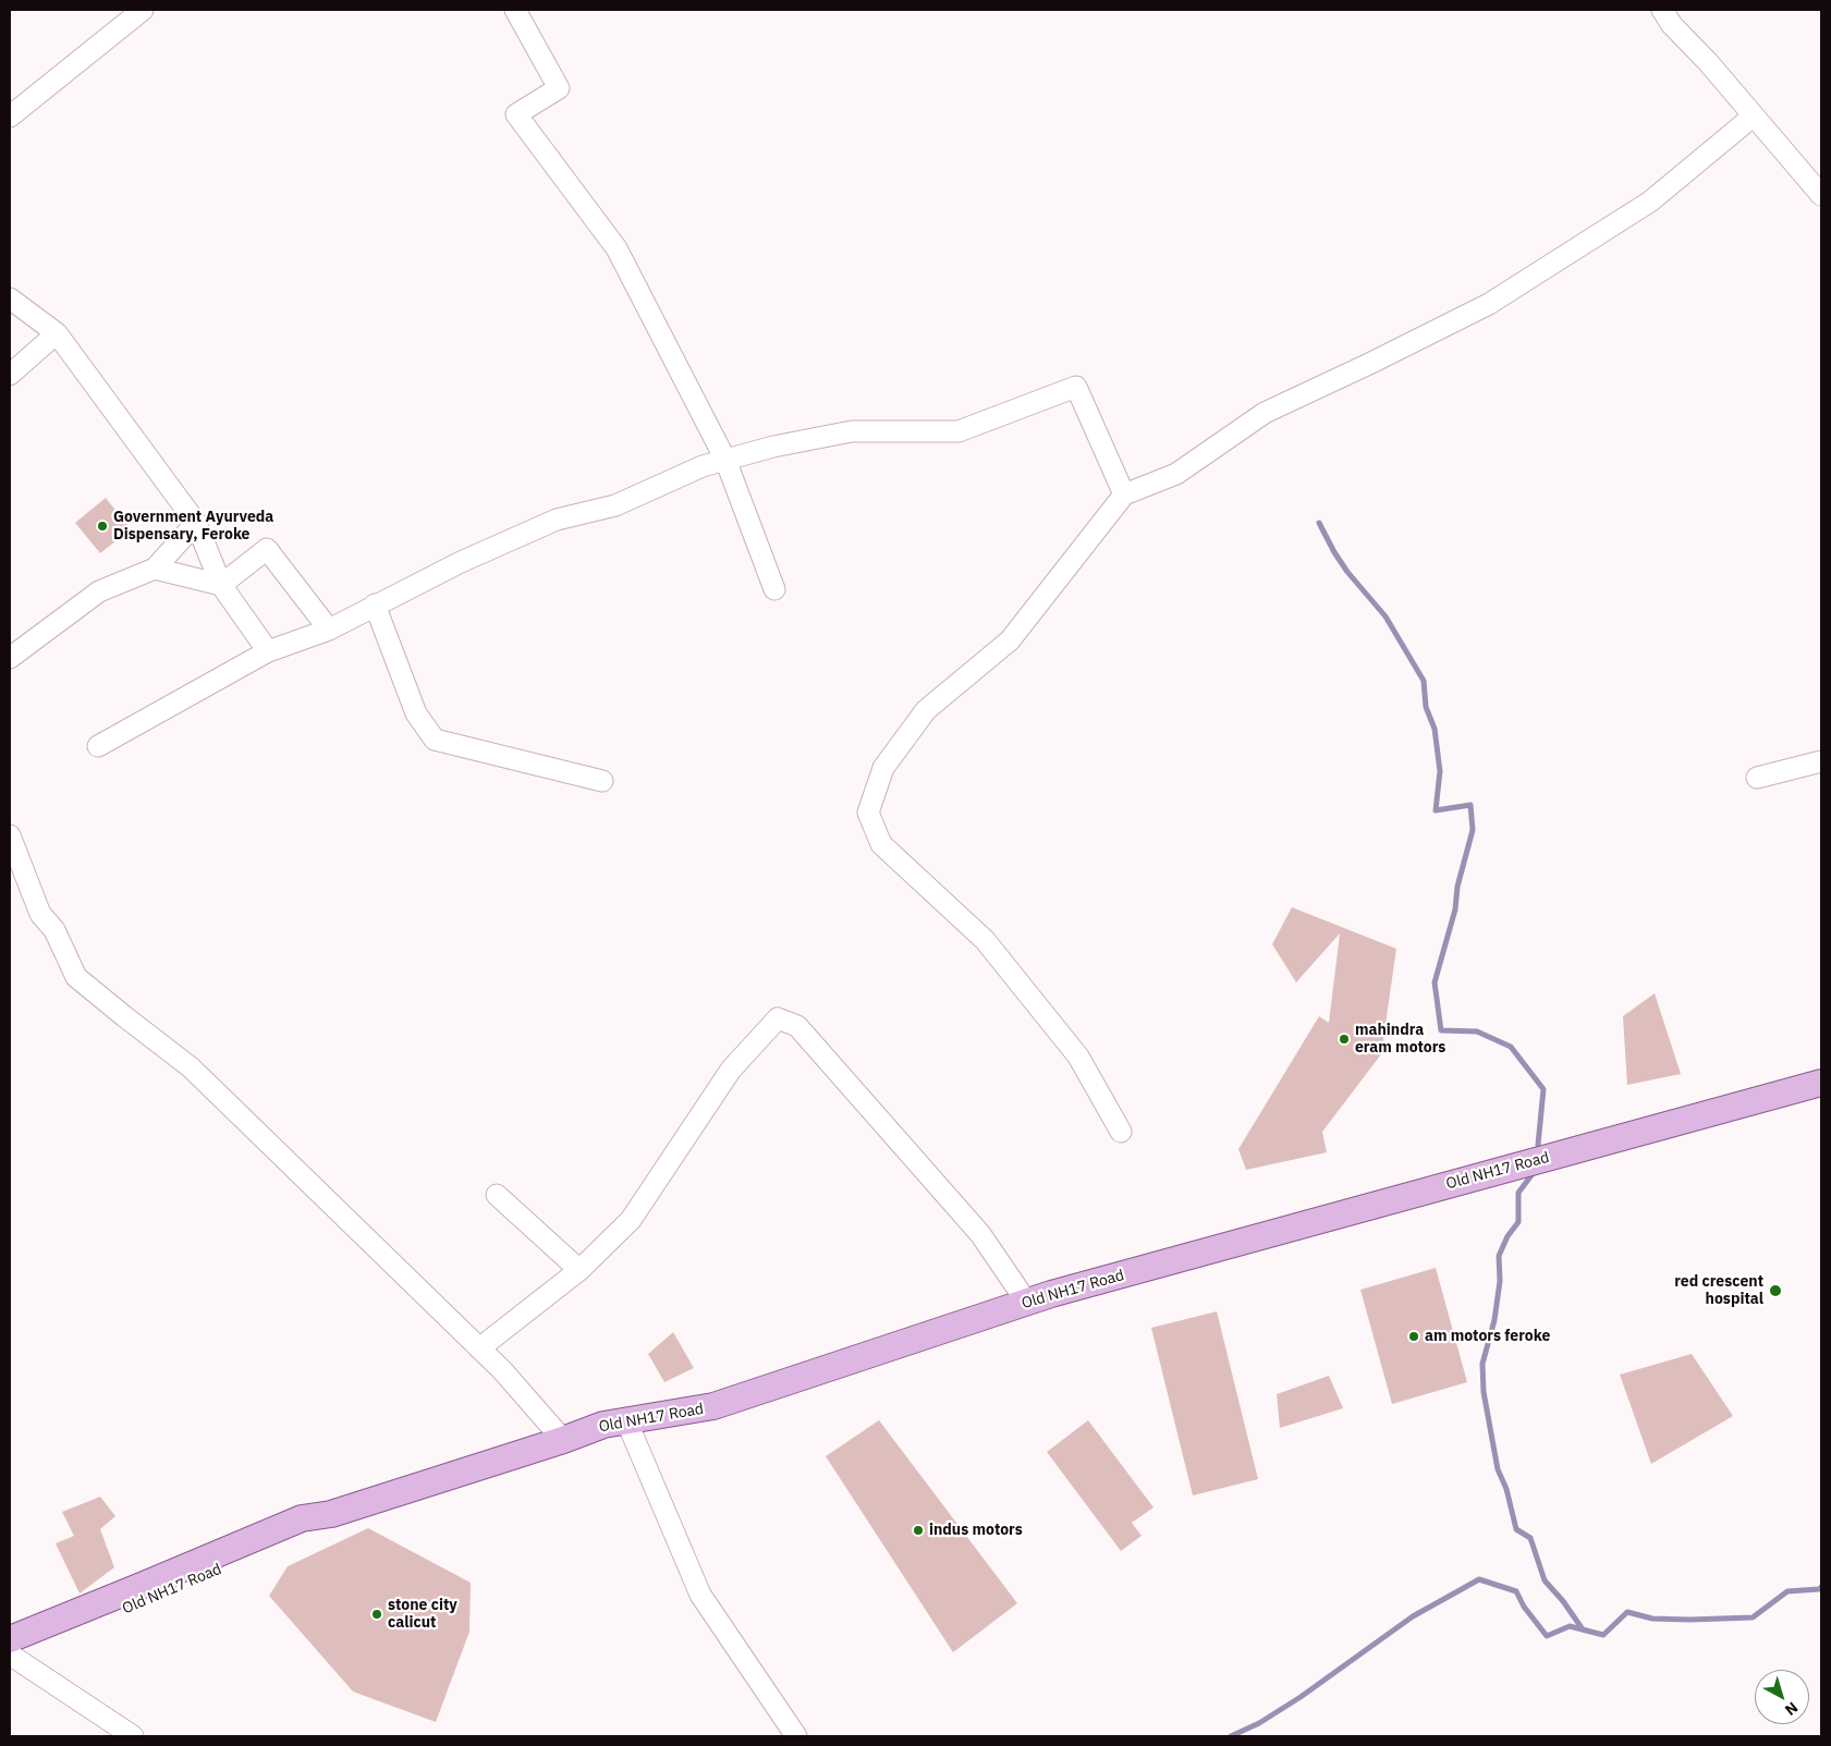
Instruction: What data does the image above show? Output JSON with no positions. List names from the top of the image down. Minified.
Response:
{"streets":{"main road":["Old NH17 Road"]},"places":["Government Ayurveda Dispensary, Feroke","mahindra eram motors","red crescent hospital","am motors feroke","indus motors","stone city calicut"],"north":"bottom right"}
